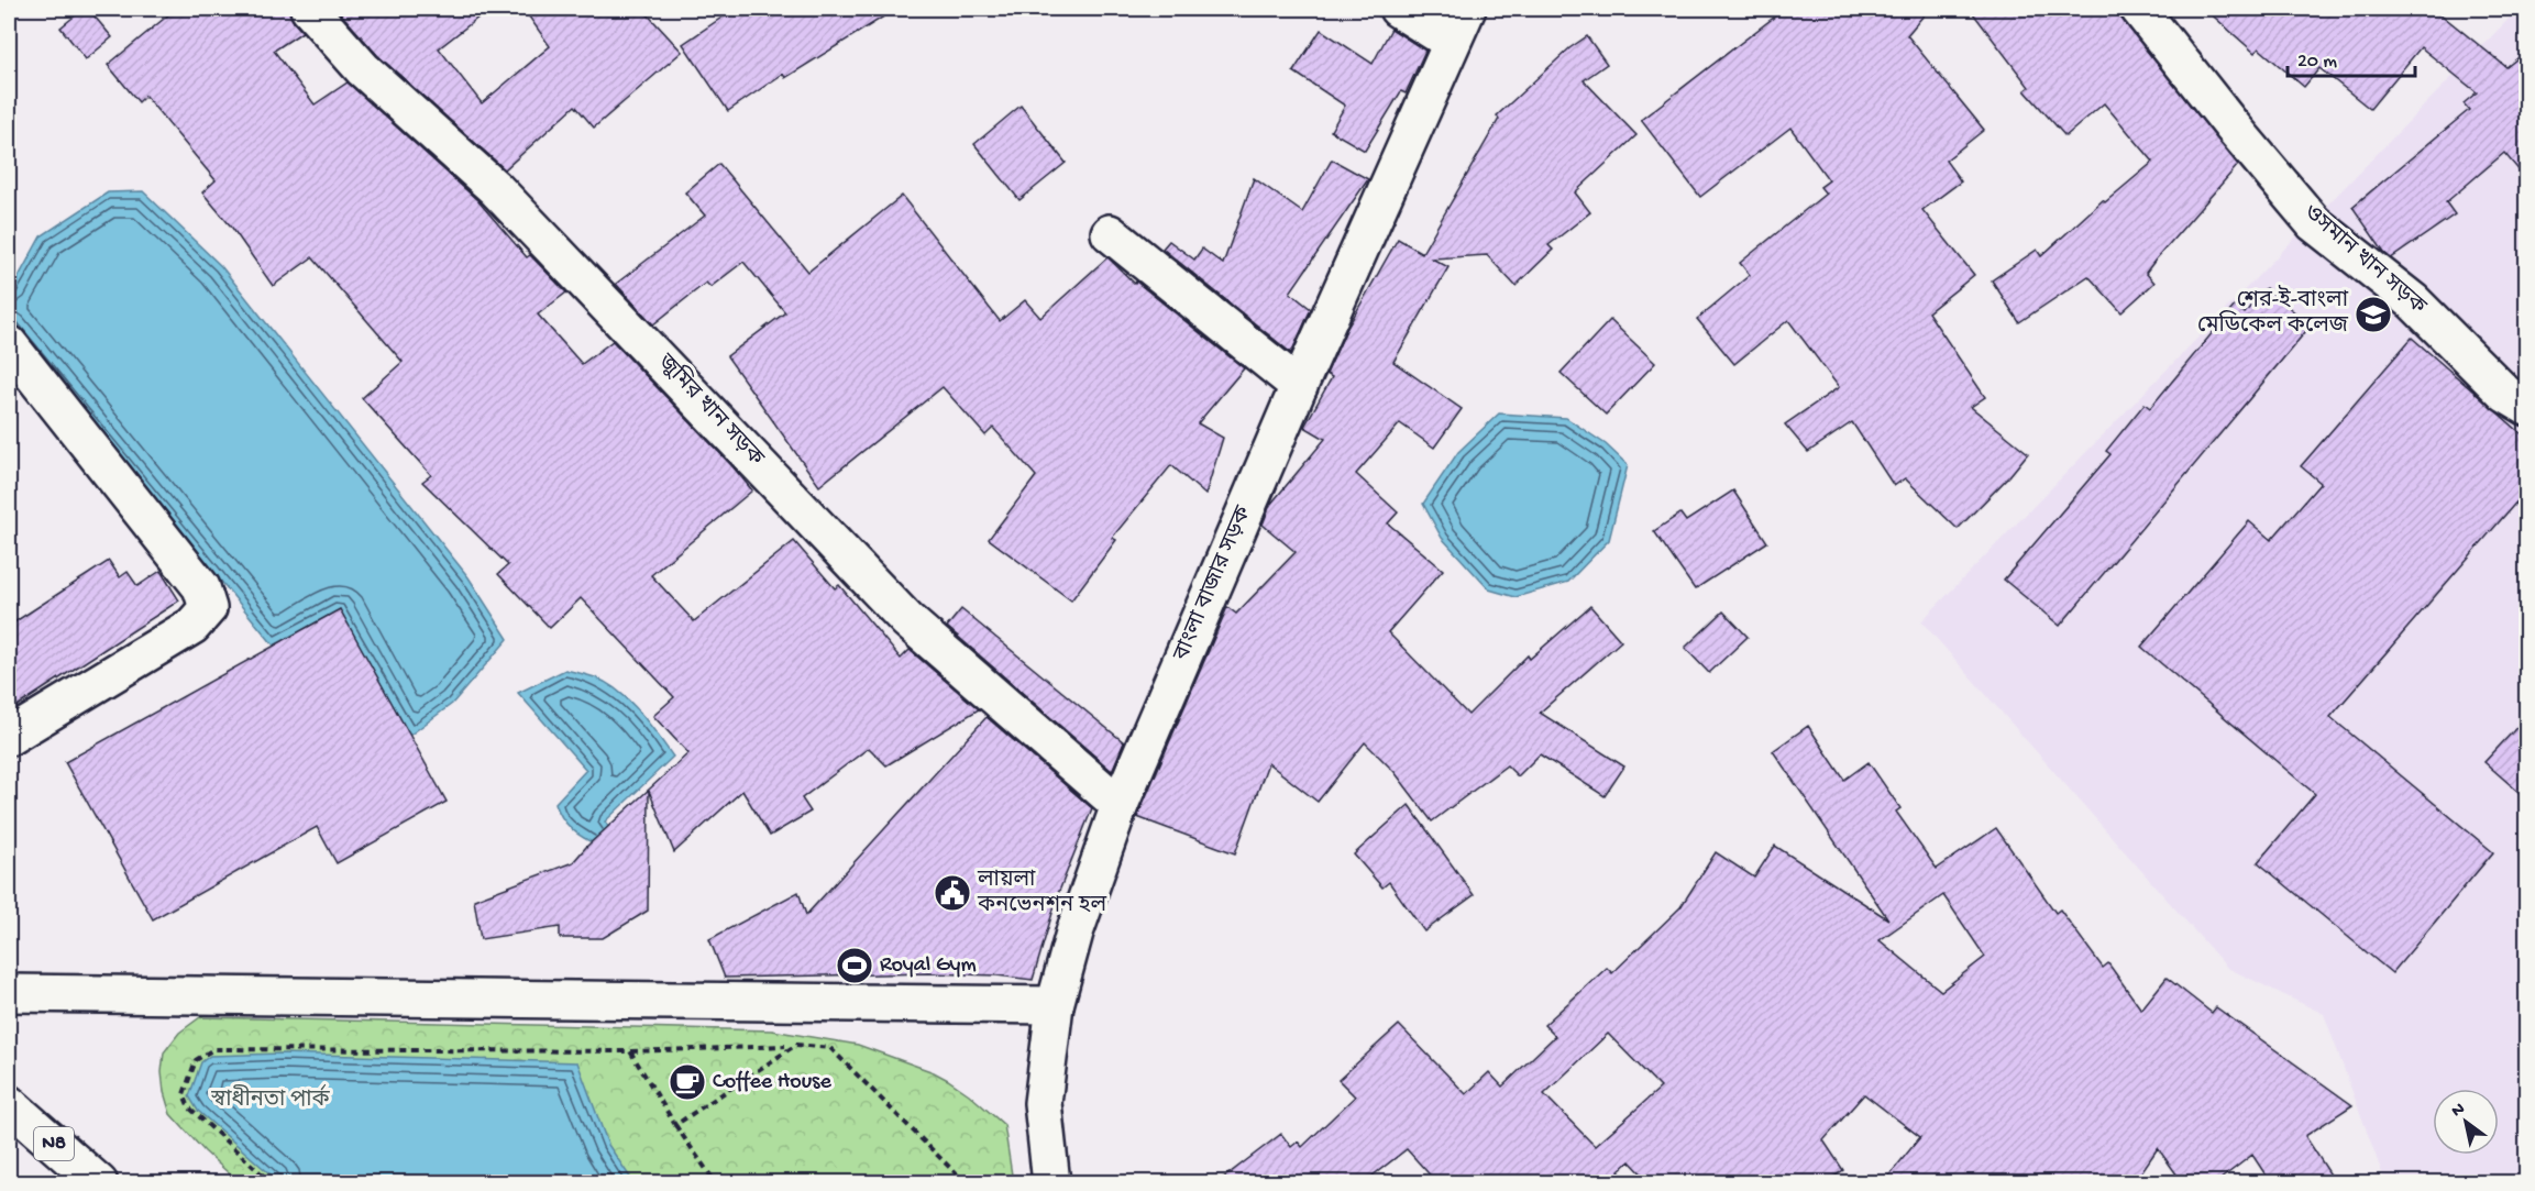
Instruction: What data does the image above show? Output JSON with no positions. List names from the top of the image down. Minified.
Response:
{"streets":{"main road":["ওসমান খান সড়ক","জুমির খান সড়ক","বাংলা বাজার সড়ক","N8"]},"crossings":[["জুমির খান সড়ক","বাংলা বাজার সড়ক"]],"parks":["স্বাধীনতা পার্ক"],"places":{"school or university":["শের-ই-বাংলা মেডিকেল কলেজ"],"public building":["লায়লা কনভেনশন হল"],"sports":["Royal Gym"],"cafe":["Coffee House"]},"scale_bar":"20 m","north":"top left"}
